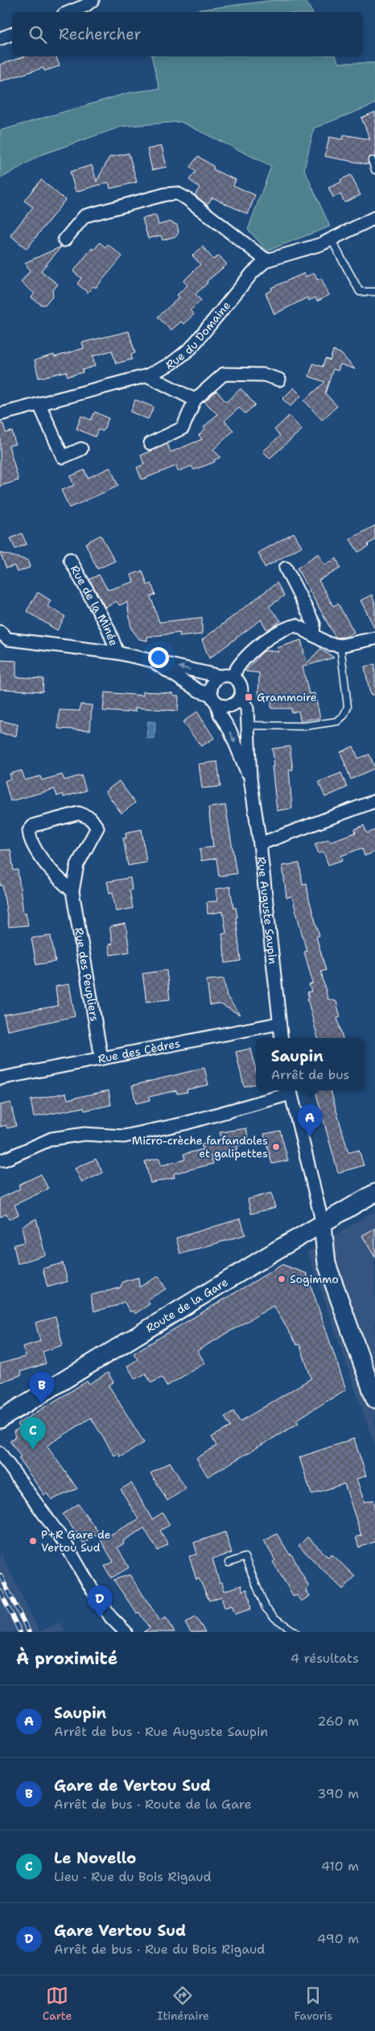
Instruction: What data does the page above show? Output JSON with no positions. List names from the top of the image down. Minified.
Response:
{"streets":{"main road":["Route de la Gare"],"street":["Rue du Domaine","Rue de la Minée","Rue Auguste Saupin","Rue des Peupliers","Rue des Cèdres"]},"crossings":[["Rue de la Minée","Rue Auguste Saupin"],["Rue Auguste Saupin","Rue des Cèdres"],["Rue des Peupliers","Rue des Cèdres"]],"places":{"transit":["Grammoire"],"other":["Micro-crèche farfandoles et galipettes","Sogimmo","P+R Gare de Vertou Sud"]},"page":{"search":"Rechercher","popup":["Saupin","Arrêt de bus"],"pins":["A","B","C","D"],"heading":["À proximité","4 résultats"],"list":[{"mark":"A","name":"Saupin","note":"Arrêt de bus · Rue Auguste Saupin","value":"260 m"},{"mark":"B","name":"Gare de Vertou Sud","note":"Arrêt de bus · Route de la Gare","value":"390 m"},{"mark":"C","name":"Le Novello","note":"Lieu · Rue du Bois Rigaud","value":"410 m"},{"mark":"D","name":"Gare Vertou Sud","note":"Arrêt de bus · Rue du Bois Rigaud","value":"490 m"}],"nav":["Carte","Itinéraire","Favoris"]}}
